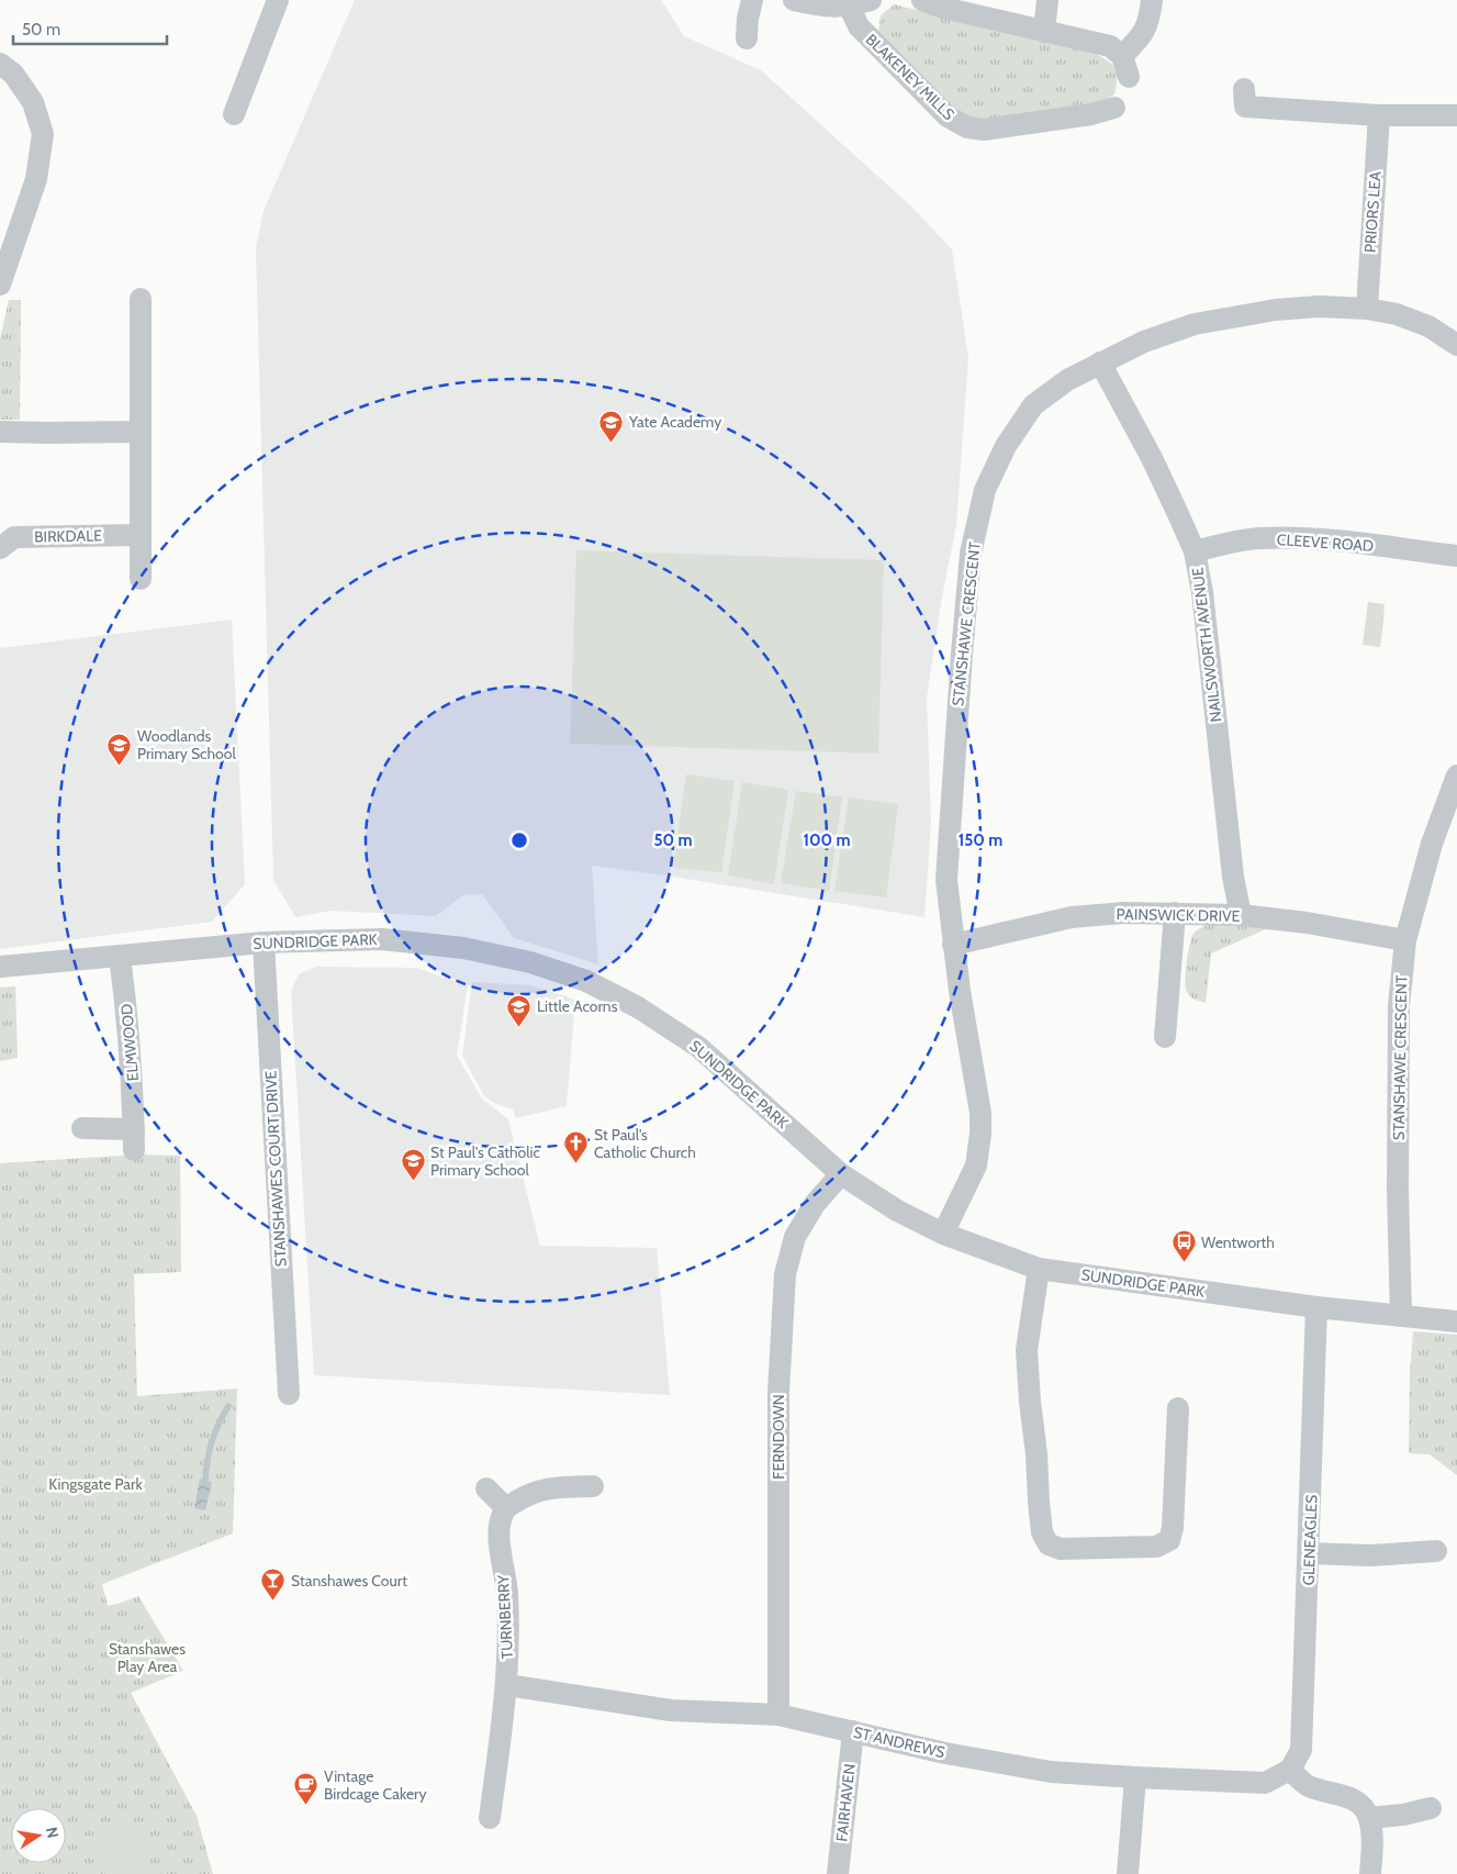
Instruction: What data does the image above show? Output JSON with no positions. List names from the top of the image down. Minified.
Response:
{"streets":{"street":["BLAKENEY MILLS","PRIORS LEA","BIRKDALE","CLEEVE ROAD","STANSHAWE CRESCENT","NAILSWORTH AVENUE","PAINSWICK DRIVE","SUNDRIDGE PARK","ELMWOOD","STANSHAWES COURT DRIVE","FERNDOWN","GLENEAGLES","TURNBERRY","ST ANDREWS","FAIRHAVEN"]},"crossings":[["PRIORS LEA","STANSHAWE CRESCENT"],["CLEEVE ROAD","NAILSWORTH AVENUE"],["STANSHAWE CRESCENT","NAILSWORTH AVENUE"],["STANSHAWE CRESCENT","PAINSWICK DRIVE"],["STANSHAWE CRESCENT","SUNDRIDGE PARK"],["NAILSWORTH AVENUE","PAINSWICK DRIVE"],["SUNDRIDGE PARK","ELMWOOD"],["SUNDRIDGE PARK","STANSHAWES COURT DRIVE"],["SUNDRIDGE PARK","FERNDOWN"],["SUNDRIDGE PARK","GLENEAGLES"],["FERNDOWN","ST ANDREWS"],["GLENEAGLES","ST ANDREWS"],["TURNBERRY","ST ANDREWS"],["ST ANDREWS","FAIRHAVEN"]],"parks":["Kingsgate Park","Stanshawes Play Area"],"places":{"school or university":["Yate Academy","Woodlands Primary School","Little Acorns","St Paul's Catholic Primary School"],"church":["St Paul's Catholic Church"],"bus stop":["Wentworth"],"bar":["Stanshawes Court"],"cafe":["Vintage Birdcage Cakery"]},"scale_bar":"50 m","north":"right","rings":["50 m","100 m","150 m"]}
